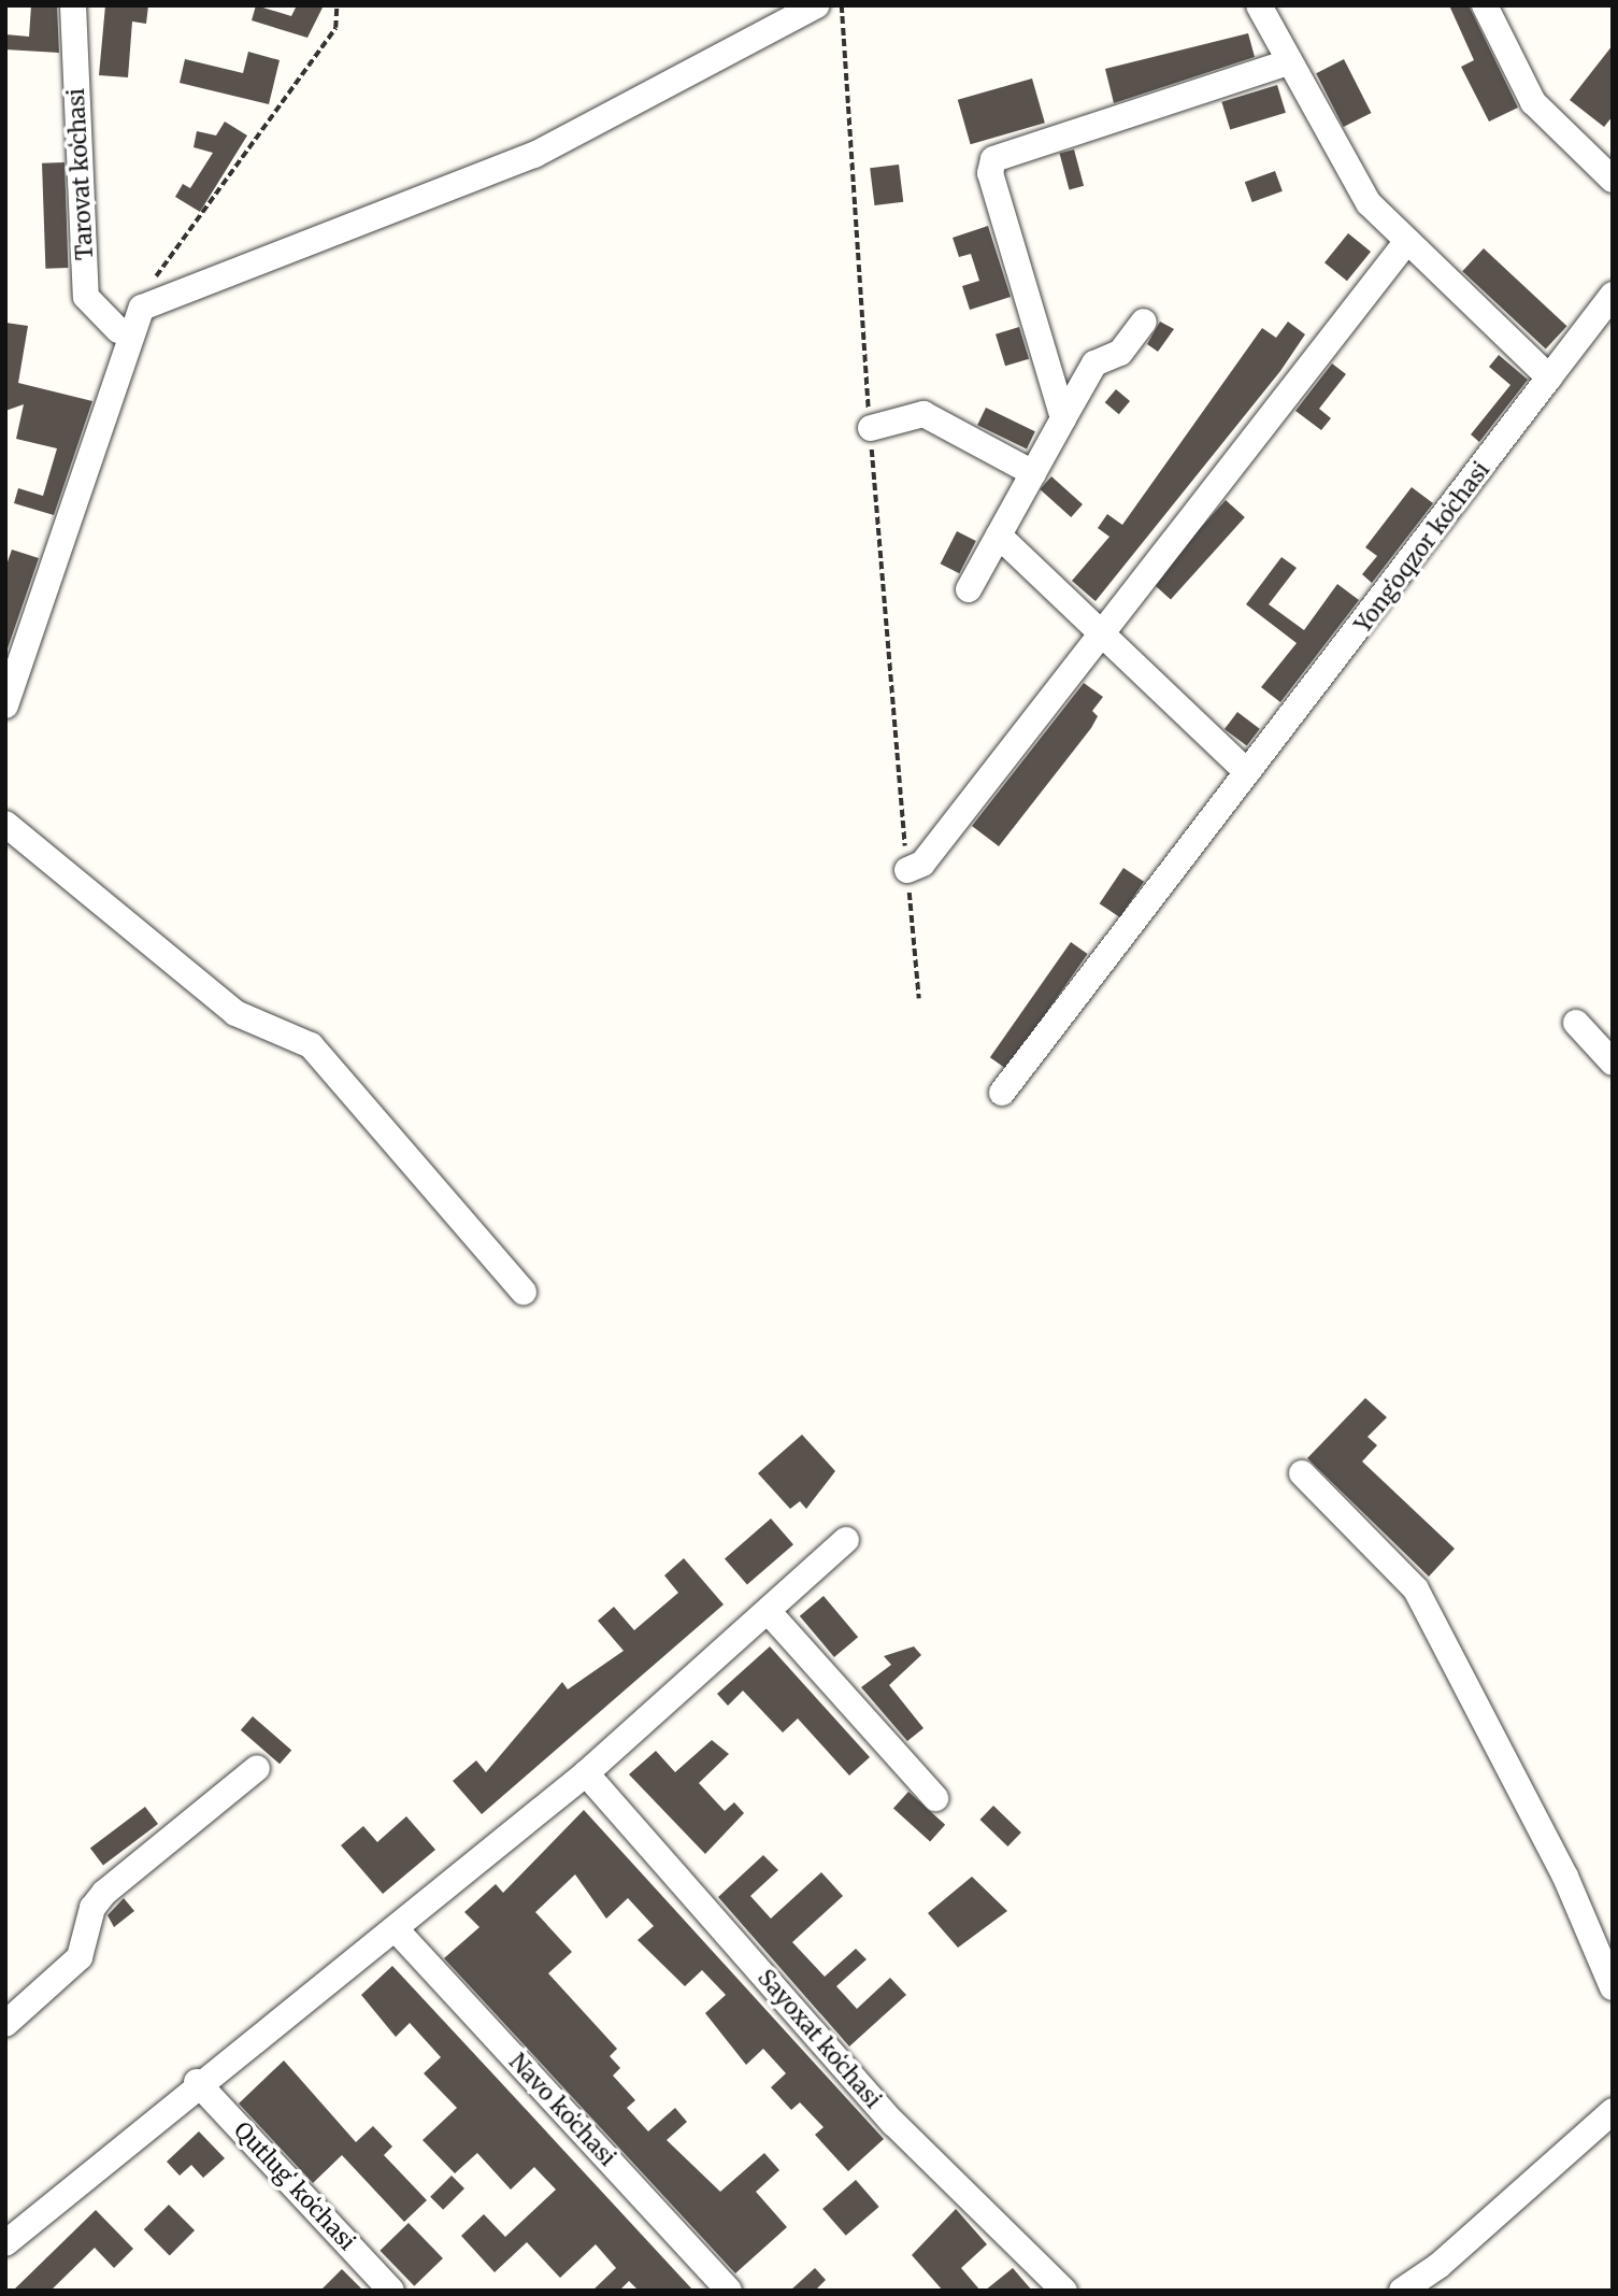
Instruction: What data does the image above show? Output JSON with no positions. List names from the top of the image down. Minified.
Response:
{"streets":{"street":["Tarovat koʻchasi","Yongʻoqzor koʻchasi","Sayoxat koʻchasi","Navo koʻchasi","Qutlugʻ koʻchasi"]}}
